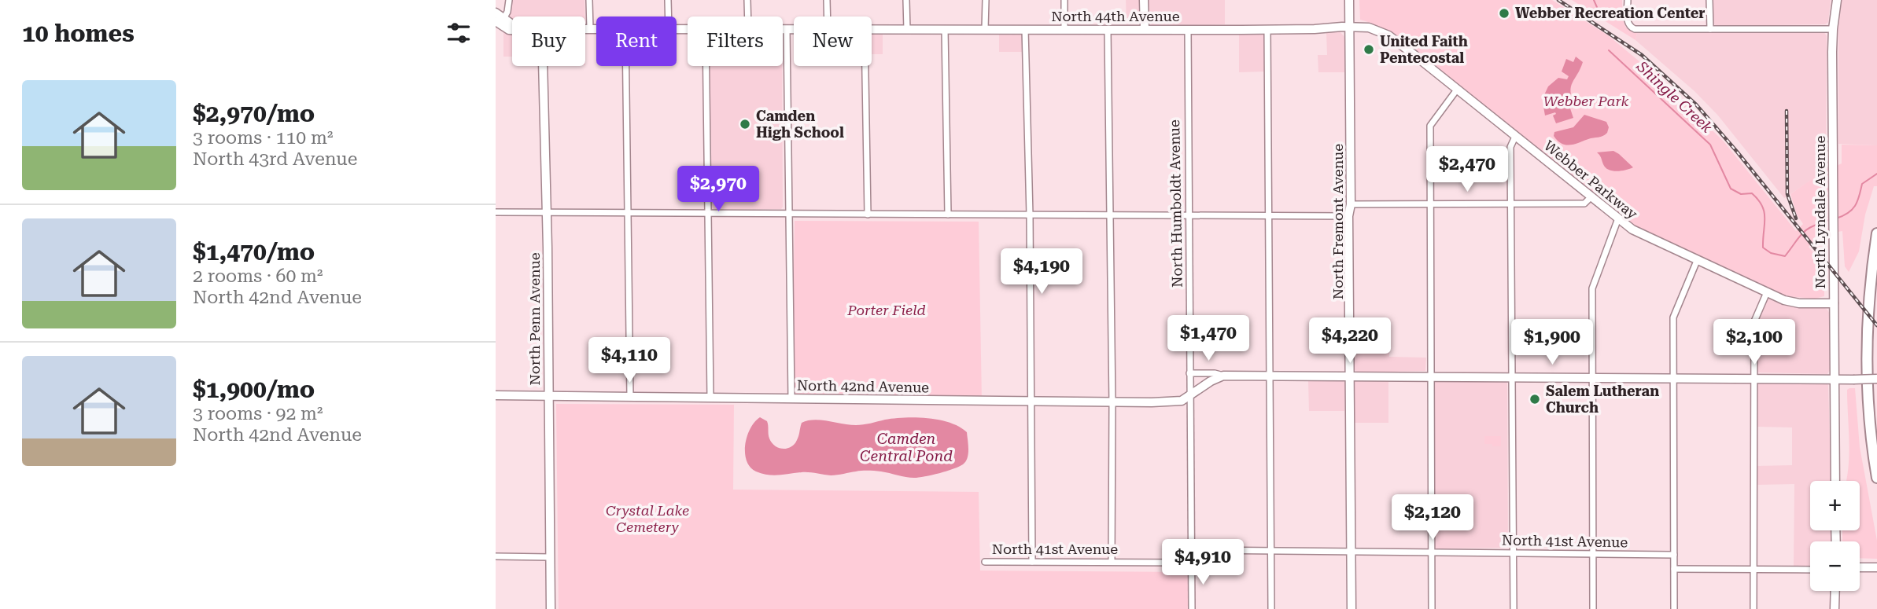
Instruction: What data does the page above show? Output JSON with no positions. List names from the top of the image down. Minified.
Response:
{"streets":{"street":["North 44th Avenue","Webber Parkway","North Humboldt Avenue","North Lyndale Avenue","North Fremont Avenue","North Penn Avenue","North 42nd Avenue","North 41st Avenue"]},"crossings":[["North 44th Avenue","Webber Parkway"],["North 44th Avenue","North Humboldt Avenue"],["North 44th Avenue","North Fremont Avenue"],["Webber Parkway","North Lyndale Avenue"],["North Humboldt Avenue","North 42nd Avenue"],["North Humboldt Avenue","North 41st Avenue"],["North Fremont Avenue","North 41st Avenue"],["North Penn Avenue","North 42nd Avenue"]],"water":["Shingle Creek","Camden Central Pond"],"parks":["Webber Park","Porter Field","Crystal Lake Cemetery"],"places":["Webber Recreation Center","United Faith Pentecostal","Camden High School","Salem Lutheran Church"],"page":{"heading":"10 homes","chip":["Buy","Rent","Filters","New"],"list":[{"name":"$2,970/mo","note":"3 rooms · 110 m² · North 43rd Avenue"},{"name":"$1,470/mo","note":"2 rooms · 60 m² · North 42nd Avenue"},{"name":"$1,900/mo","note":"3 rooms · 92 m² · North 42nd Avenue"}],"price":["$2,470","$2,970","$4,190","$1,470","$4,220","$1,900","$2,100","$4,110","$2,120","$4,910"],"map_buttons":["+","−"]}}
